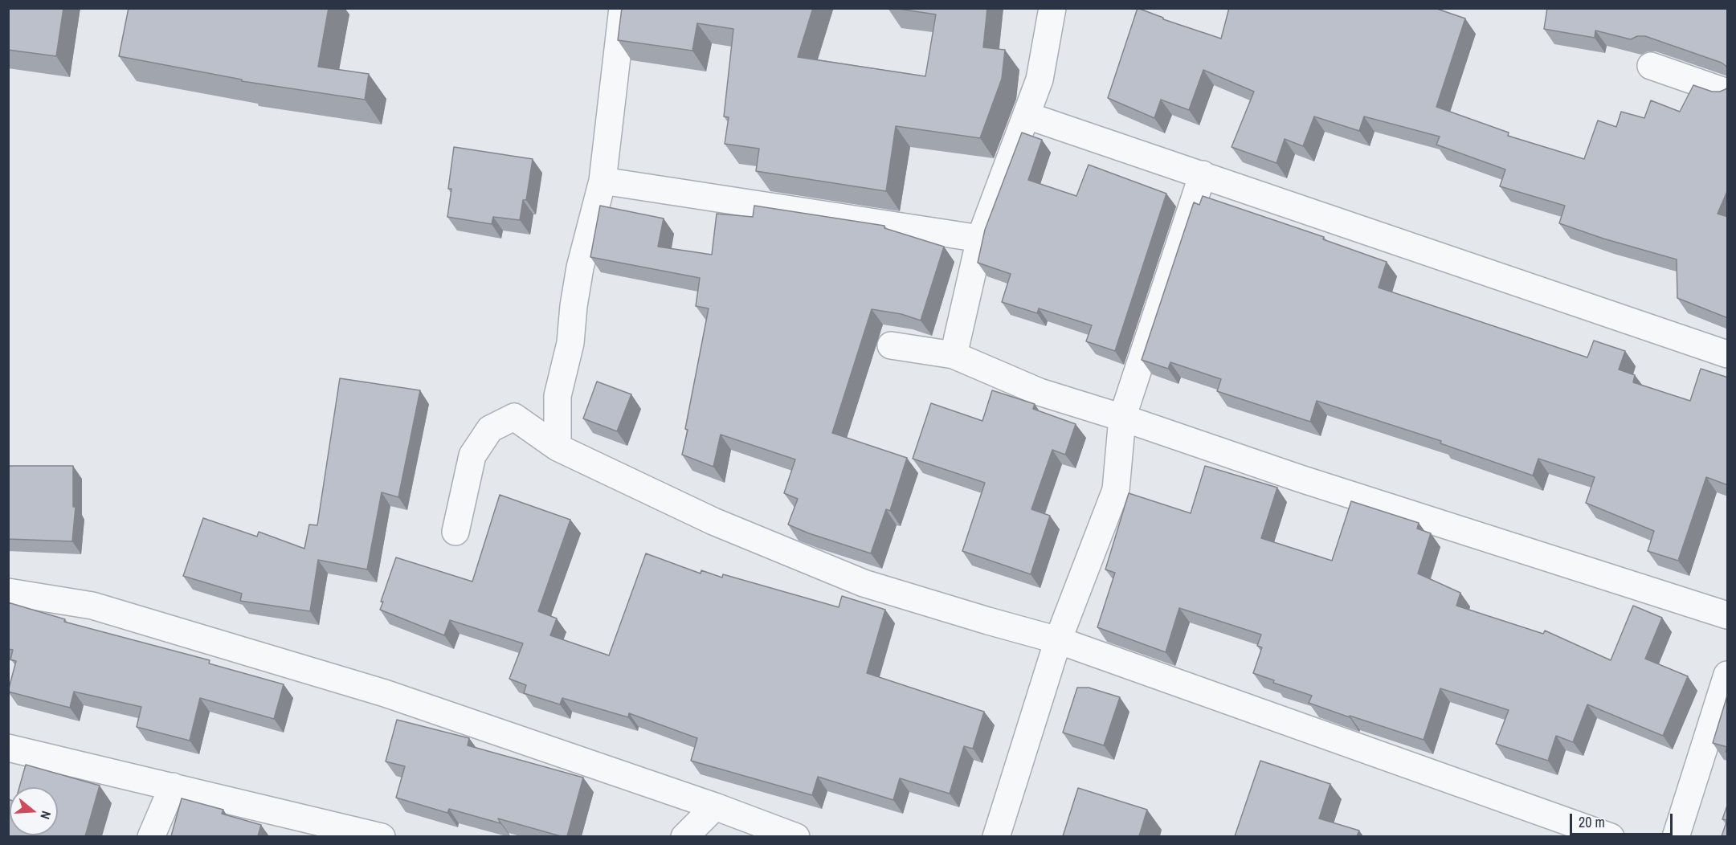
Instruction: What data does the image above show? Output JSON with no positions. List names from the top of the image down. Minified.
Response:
{"scale_bar":"20 m","north":"right"}
